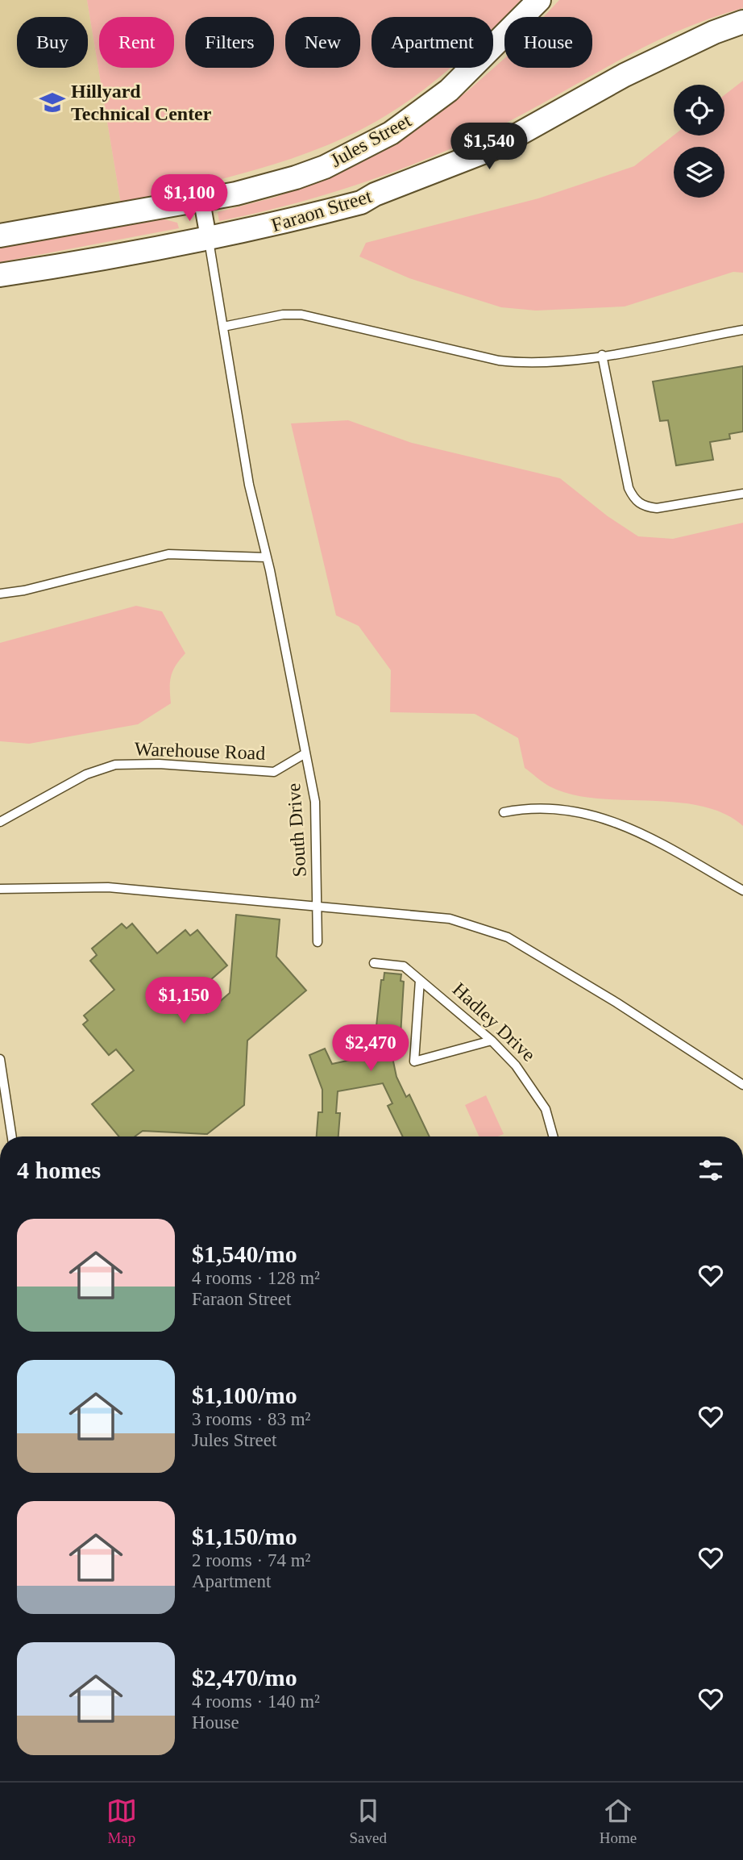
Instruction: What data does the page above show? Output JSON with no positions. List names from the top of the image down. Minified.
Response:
{"streets":{"main road":["Jules Street","Faraon Street"],"lane":["Warehouse Road","South Drive","Hadley Drive"]},"crossings":[["Faraon Street","South Drive"],["Warehouse Road","South Drive"]],"places":{"school or university":["Hillyard Technical Center"]},"page":{"chip":["Buy","Rent","Filters","New","Apartment","House"],"price":["$1,540","$1,100","$1,150","$2,470"],"heading":"4 homes","list":[{"name":"$1,540/mo","note":"4 rooms · 128 m² · Faraon Street"},{"name":"$1,100/mo","note":"3 rooms · 83 m² · Jules Street"},{"name":"$1,150/mo","note":"2 rooms · 74 m² · Apartment"},{"name":"$2,470/mo","note":"4 rooms · 140 m² · House"}],"tabs":["Map","Saved","Home"]}}
